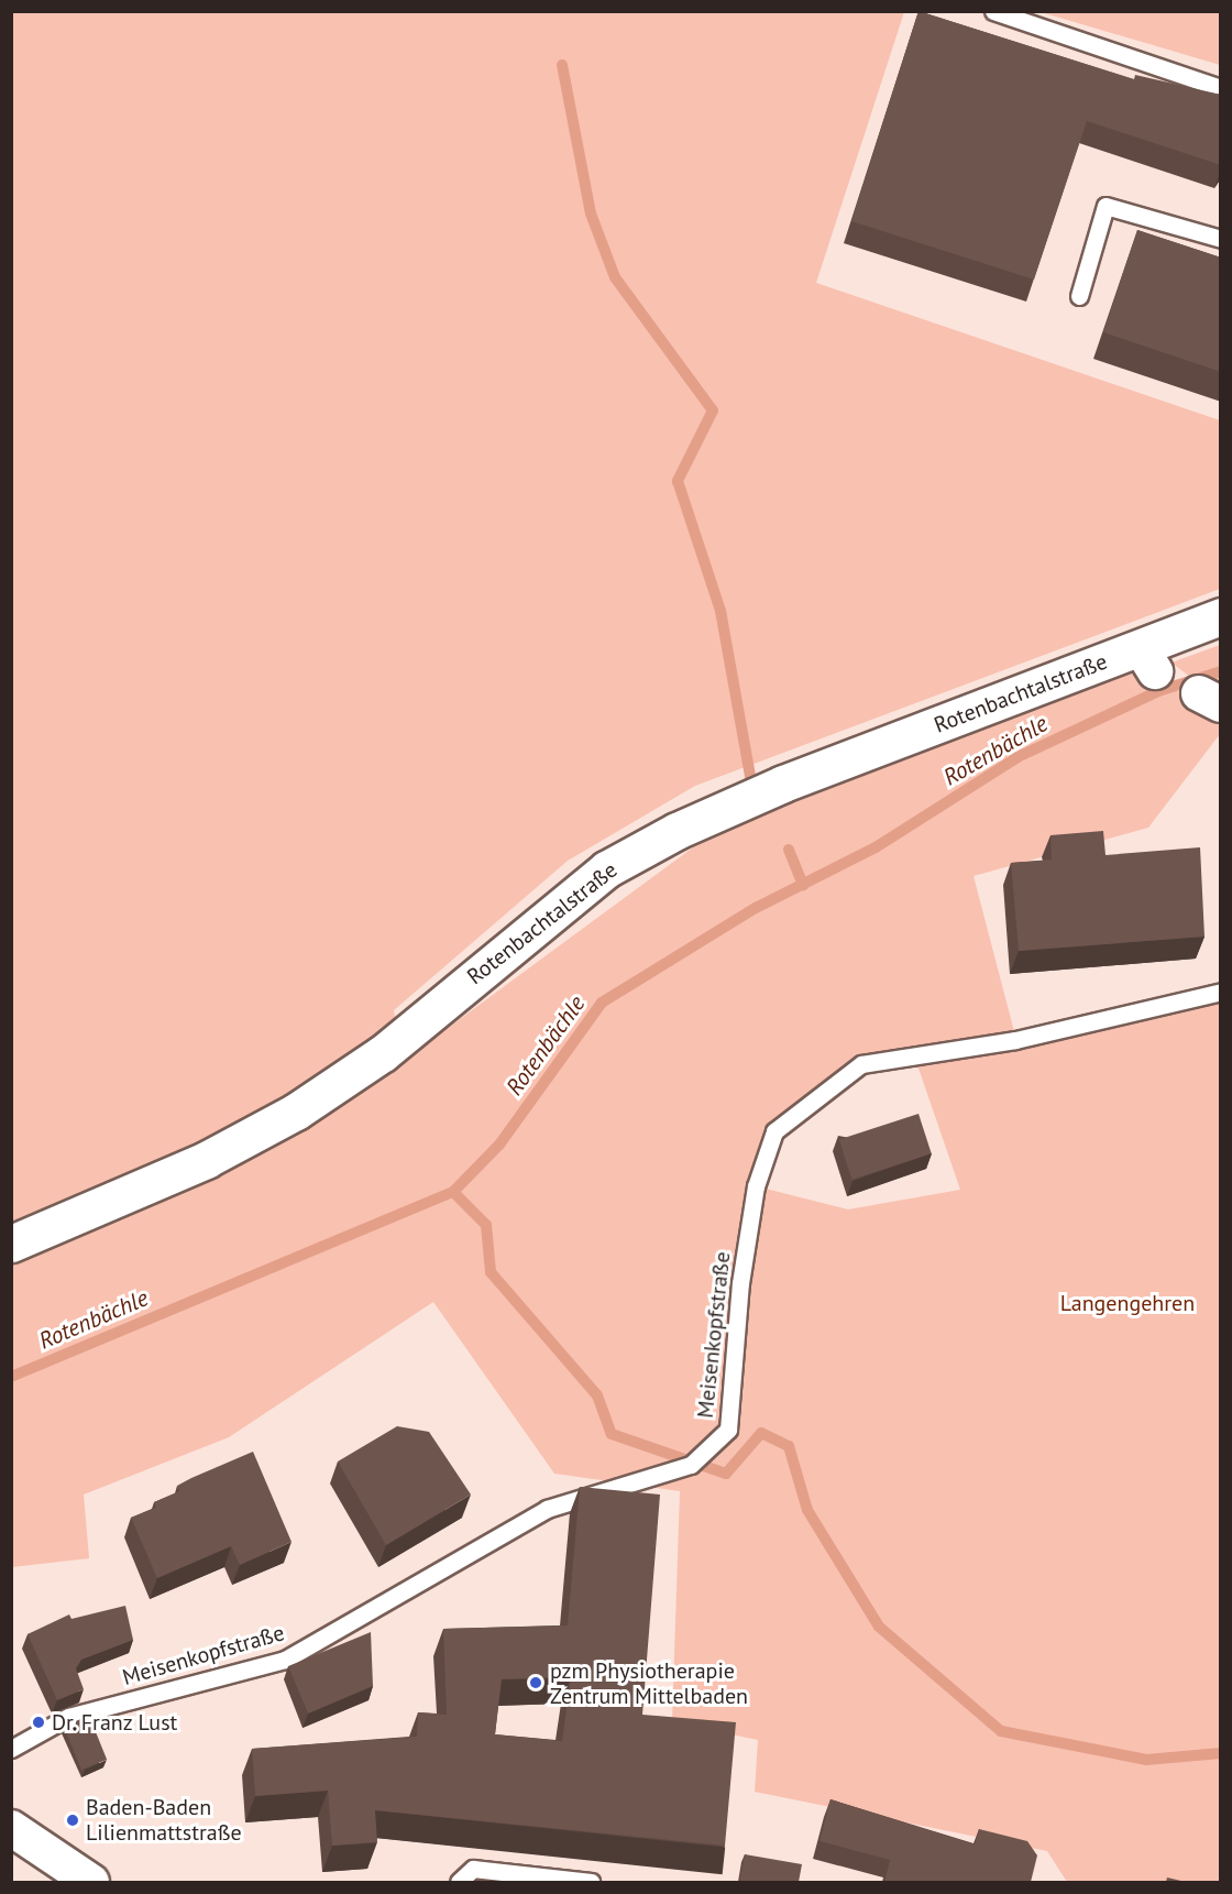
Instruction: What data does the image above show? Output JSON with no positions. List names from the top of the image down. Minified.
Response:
{"streets":{"main road":["Rotenbachtalstraße"],"lane":["Meisenkopfstraße"]},"water":["Rotenbächle"],"parks":["Langengehren"],"places":["pzm Physiotherapie Zentrum Mittelbaden","Dr. Franz Lust","Baden-Baden Lilienmattstraße"]}
